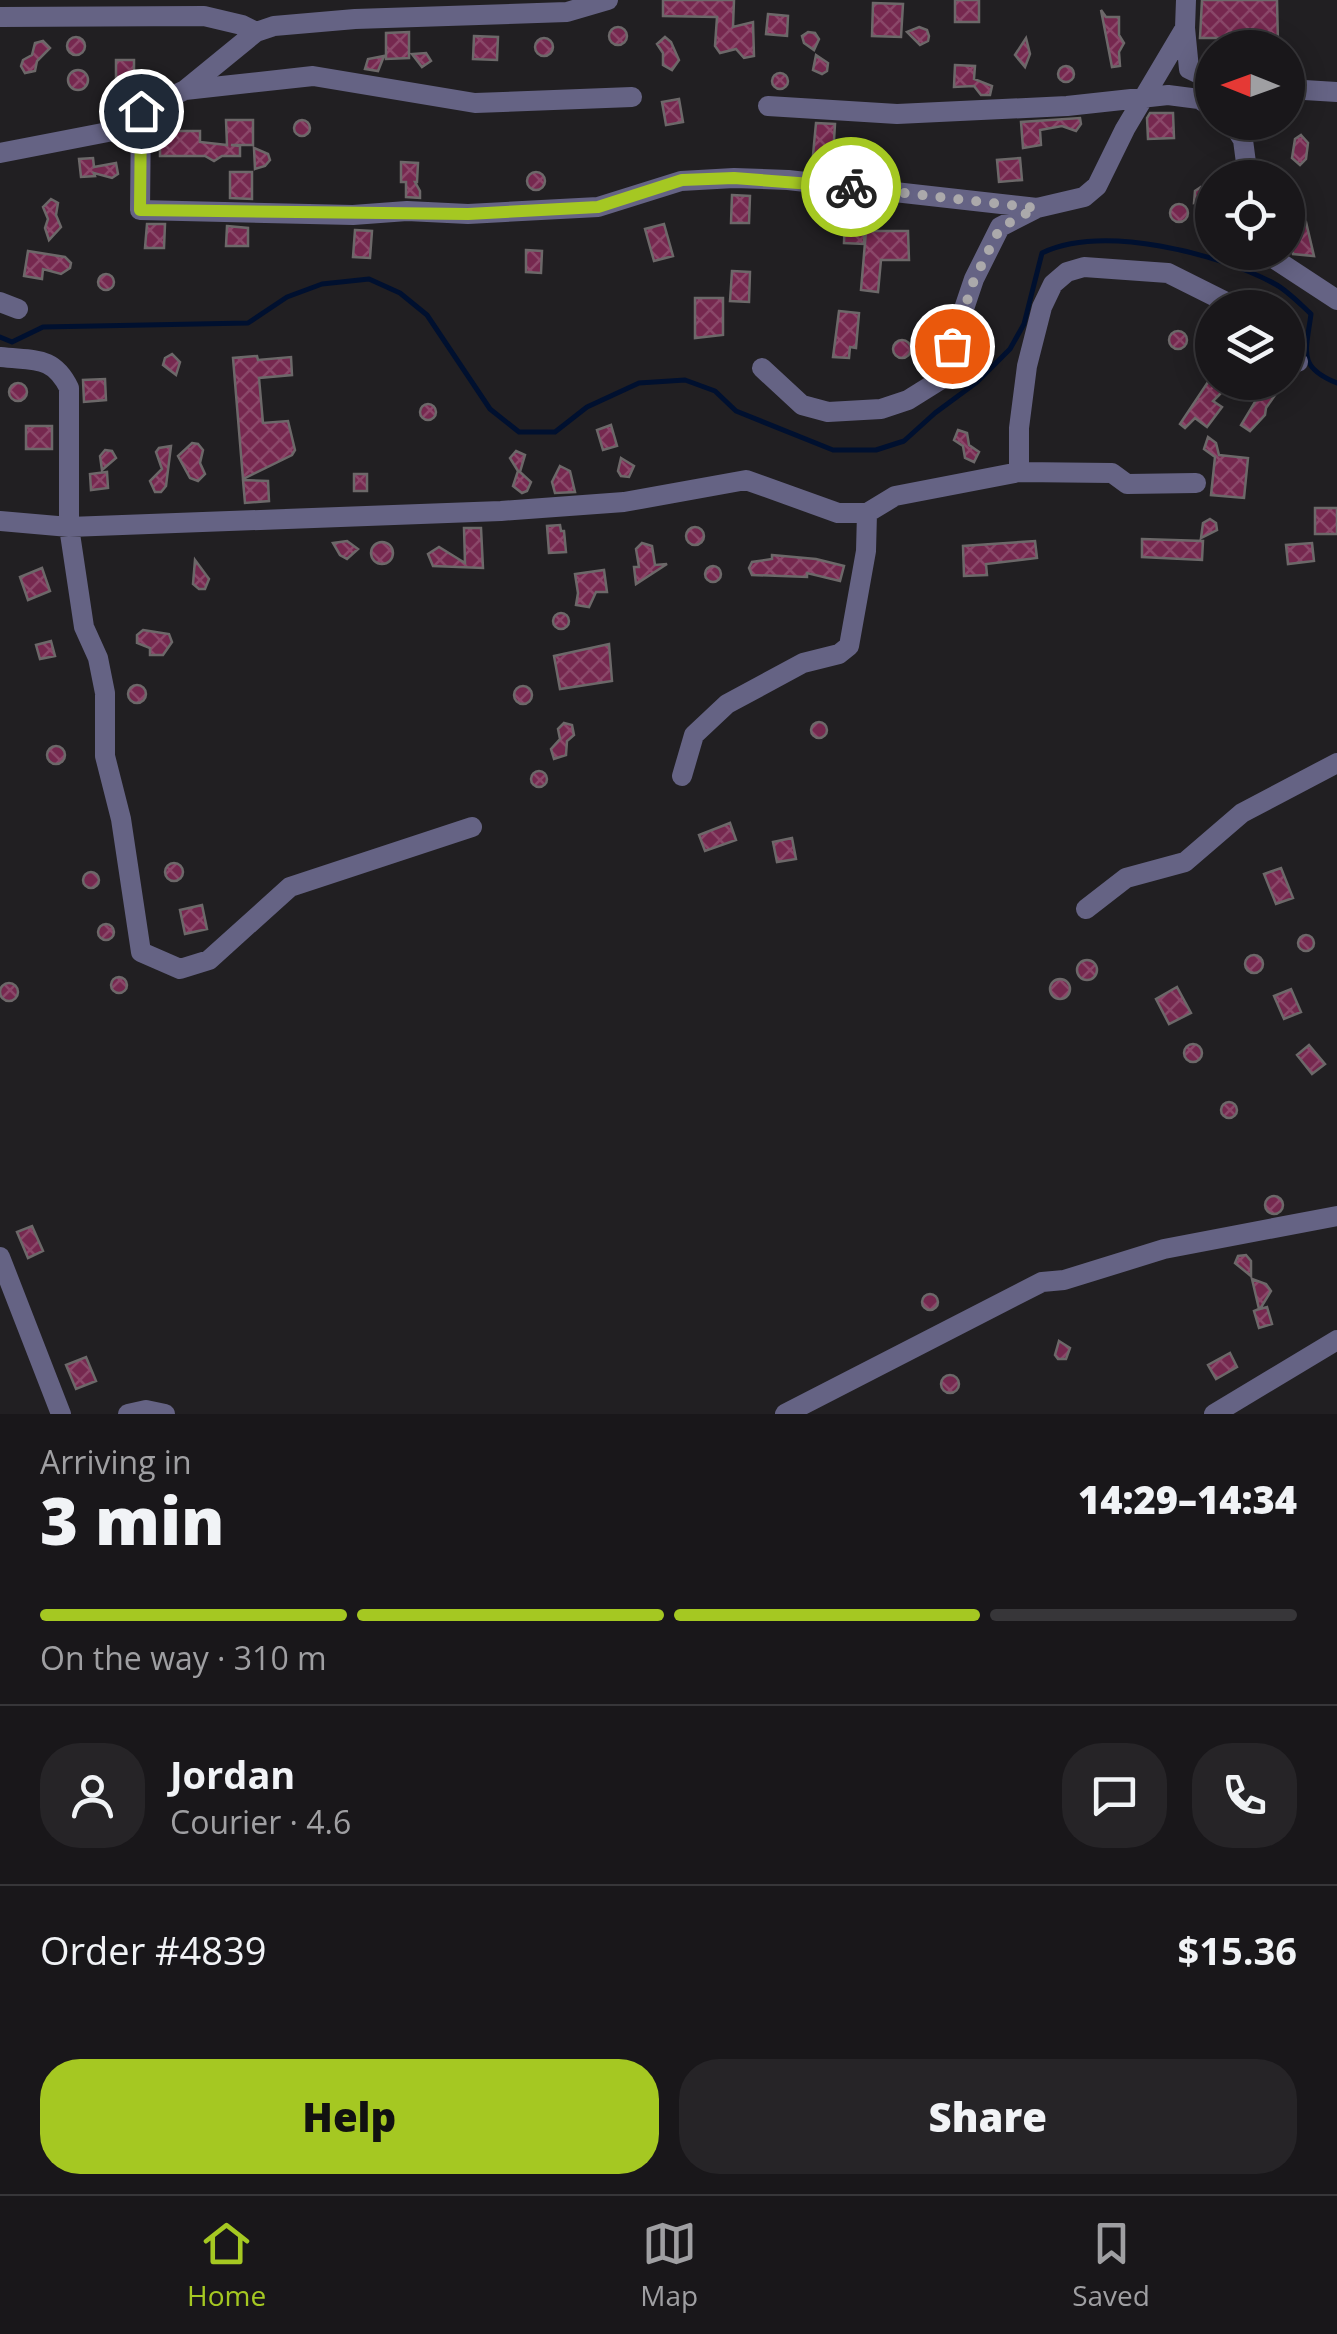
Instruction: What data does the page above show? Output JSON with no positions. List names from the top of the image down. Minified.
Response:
{"north":"left","page":{"heading":["3 min","Arriving in","14:29–14:34"],"panel":["Jordan","Courier · 4.6","Order #4839","$15.36"],"bar":"On the way · 310 m","buttons":["Help","Share"],"tabs":["Home","Map","Saved"]}}
